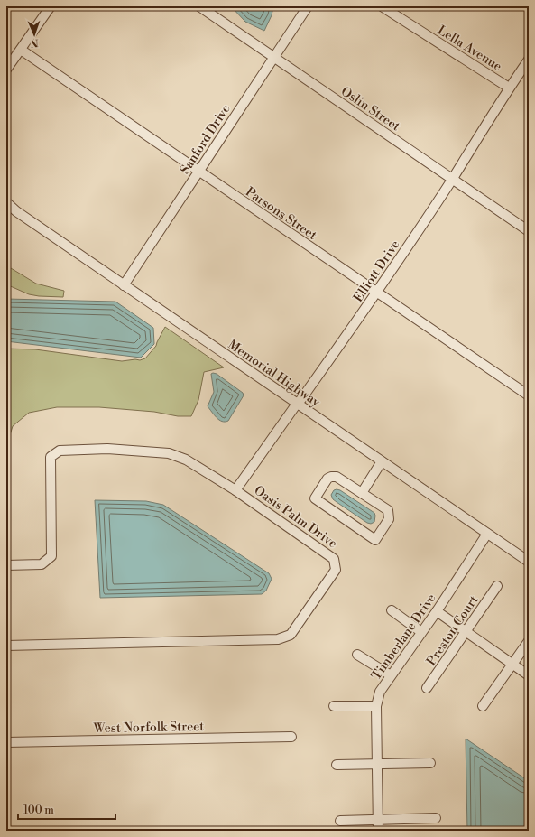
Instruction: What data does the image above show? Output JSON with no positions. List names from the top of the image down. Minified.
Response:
{"streets":{"street":["Lella Avenue","Oslin Street","Sanford Drive","Parsons Street","Elliott Drive","Memorial Highway","Oasis Palm Drive","Preston Court","Timberlane Drive","West Norfolk Street"]},"crossings":[["Lella Avenue","Elliott Drive"],["Oslin Street","Sanford Drive"],["Oslin Street","Elliott Drive"],["Sanford Drive","Parsons Street"],["Sanford Drive","Memorial Highway"],["Parsons Street","Elliott Drive"],["Elliott Drive","Memorial Highway"],["Elliott Drive","Oasis Palm Drive"],["Memorial Highway","Timberlane Drive"]],"scale_bar":"100 m","north":"bottom"}
